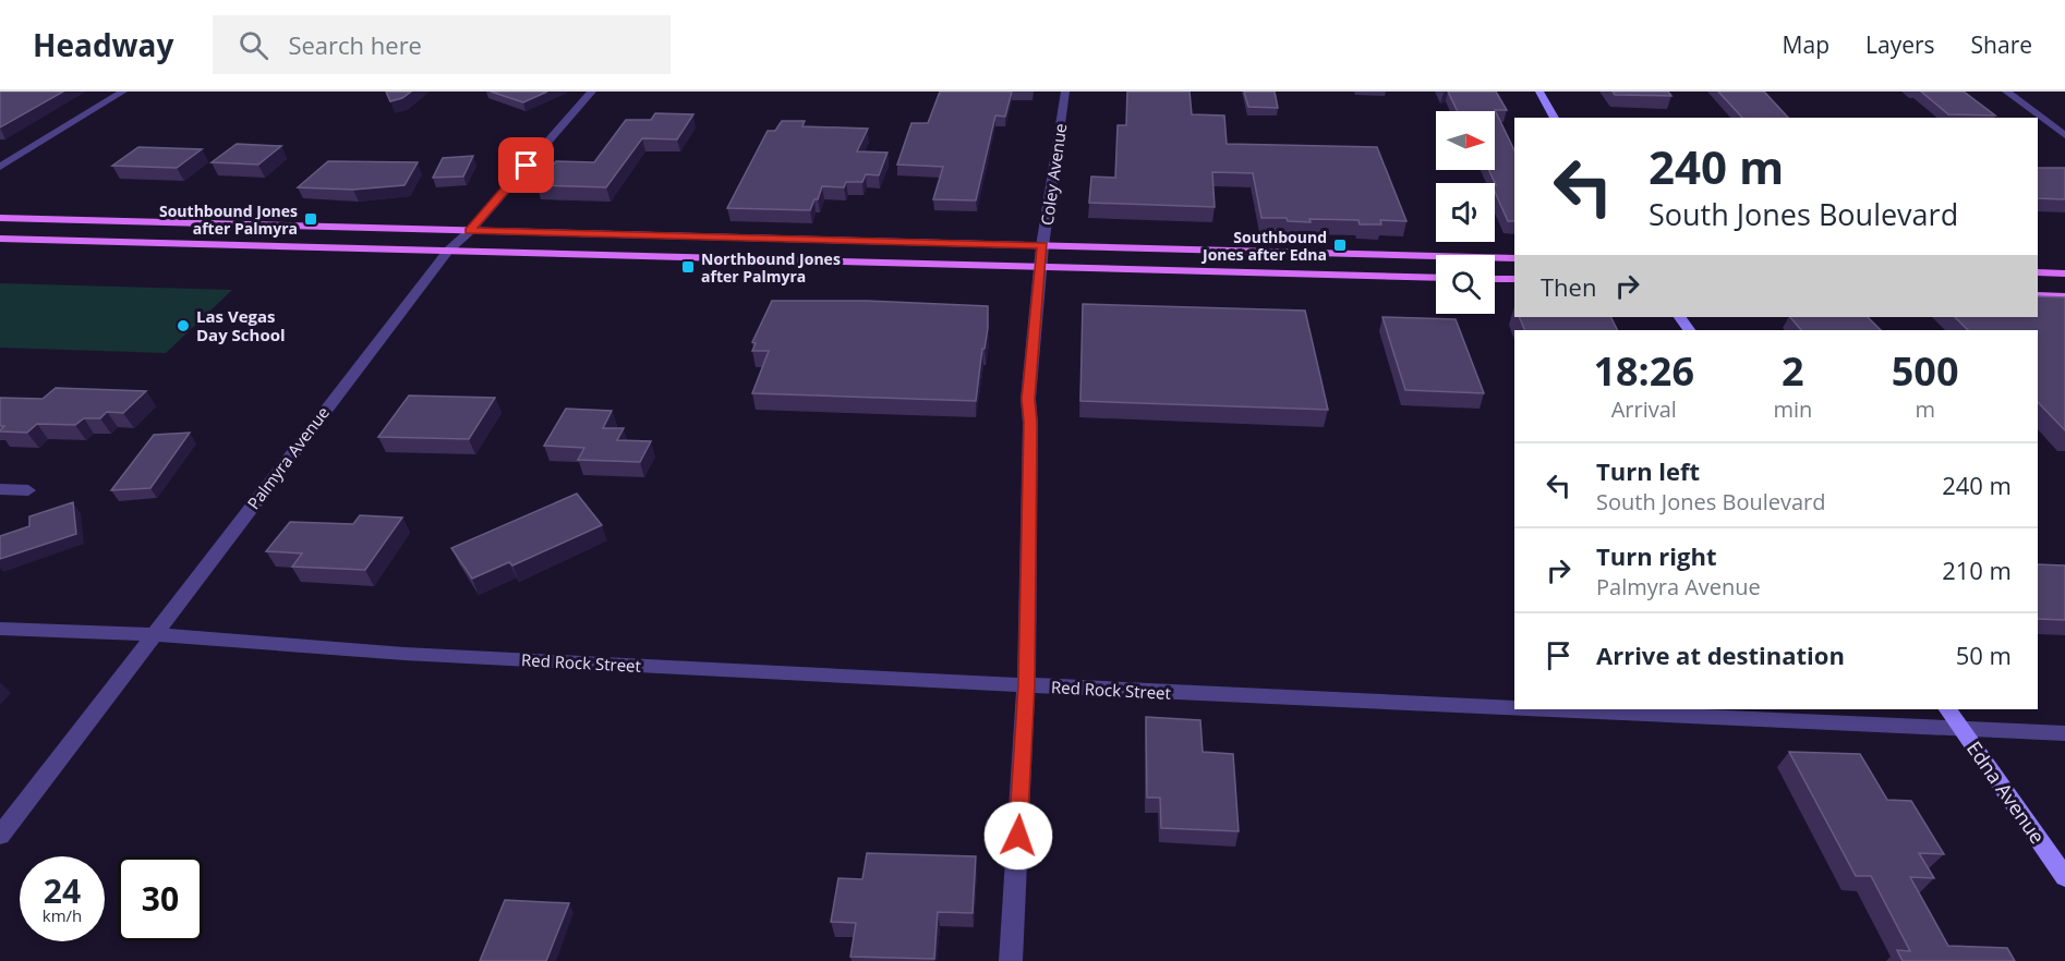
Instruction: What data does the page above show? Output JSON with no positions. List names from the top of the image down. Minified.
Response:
{"streets":{"street":["Coley Avenue","Palmyra Avenue","Red Rock Street","Edna Avenue"]},"crossings":[["Coley Avenue","Red Rock Street"],["Palmyra Avenue","Red Rock Street"],["Red Rock Street","Edna Avenue"]],"places":{"transit":["Southbound Jones after Palmyra","Southbound Jones after Edna","Northbound Jones after Palmyra"],"other":["Las Vegas Day School"]},"north":"right","page":{"header":"Headway","search":"Search here","nav":["Map","Layers","Share"],"turn":["240 m","South Jones Boulevard"],"then":"Then","eta":["18:26","Arrival","2","min","500","m"],"list":[{"name":"Turn left","note":"South Jones Boulevard","value":"240 m"},{"name":"Turn right","note":"Palmyra Avenue","value":"210 m"},{"name":"Arrive at destination","value":"50 m"}],"speed":"24 km/h","limit":"30"}}
